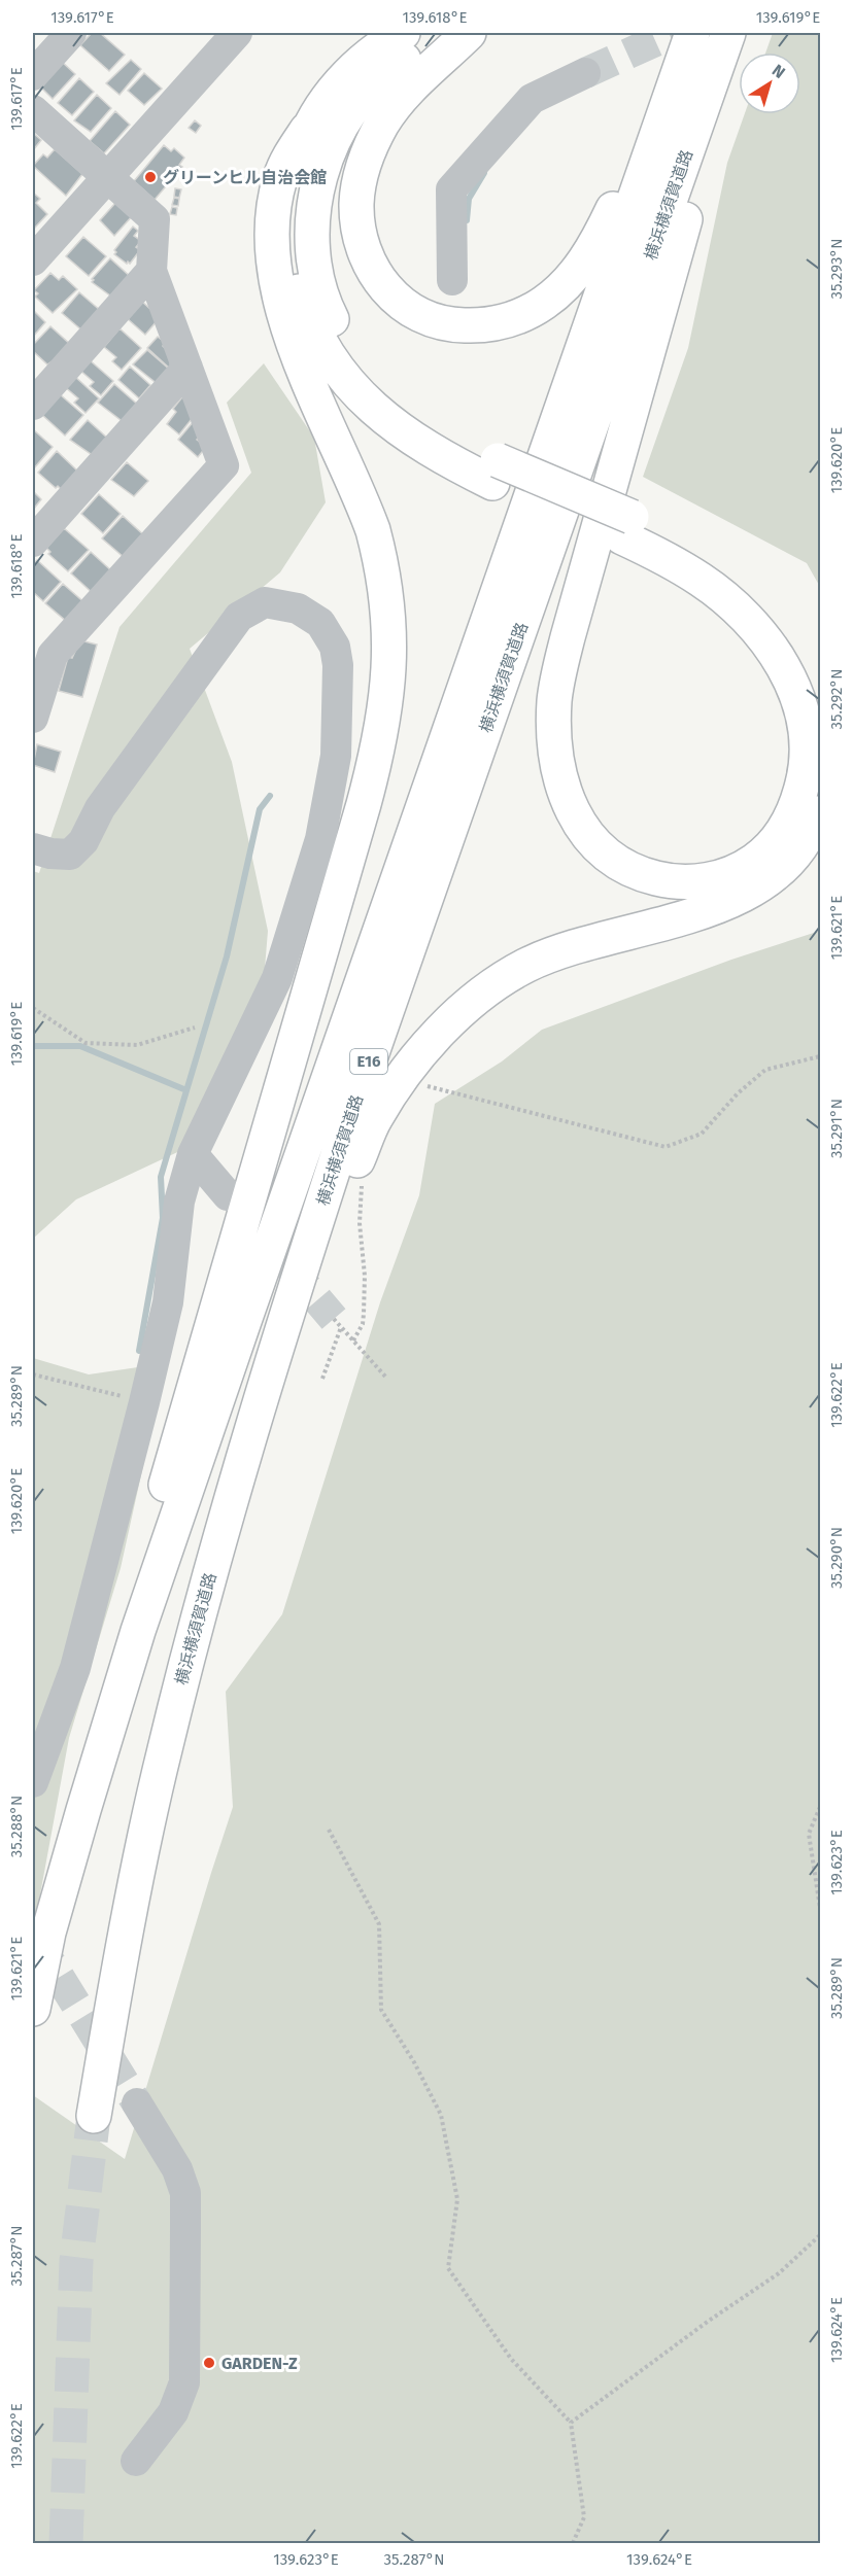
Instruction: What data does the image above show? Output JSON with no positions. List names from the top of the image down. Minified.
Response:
{"streets":{"highway":["横浜横須賀道路","E16"]},"places":["グリーンヒル自治会館","GARDEN-Z"],"north":"top right","coordinates":["139.617°E","139.618°E","139.619°E","35.293°N","139.620°E","35.292°N","139.621°E","35.291°N","139.622°E","35.289°N","35.290°N","35.288°N","139.623°E","35.287°N","139.624°E"]}
